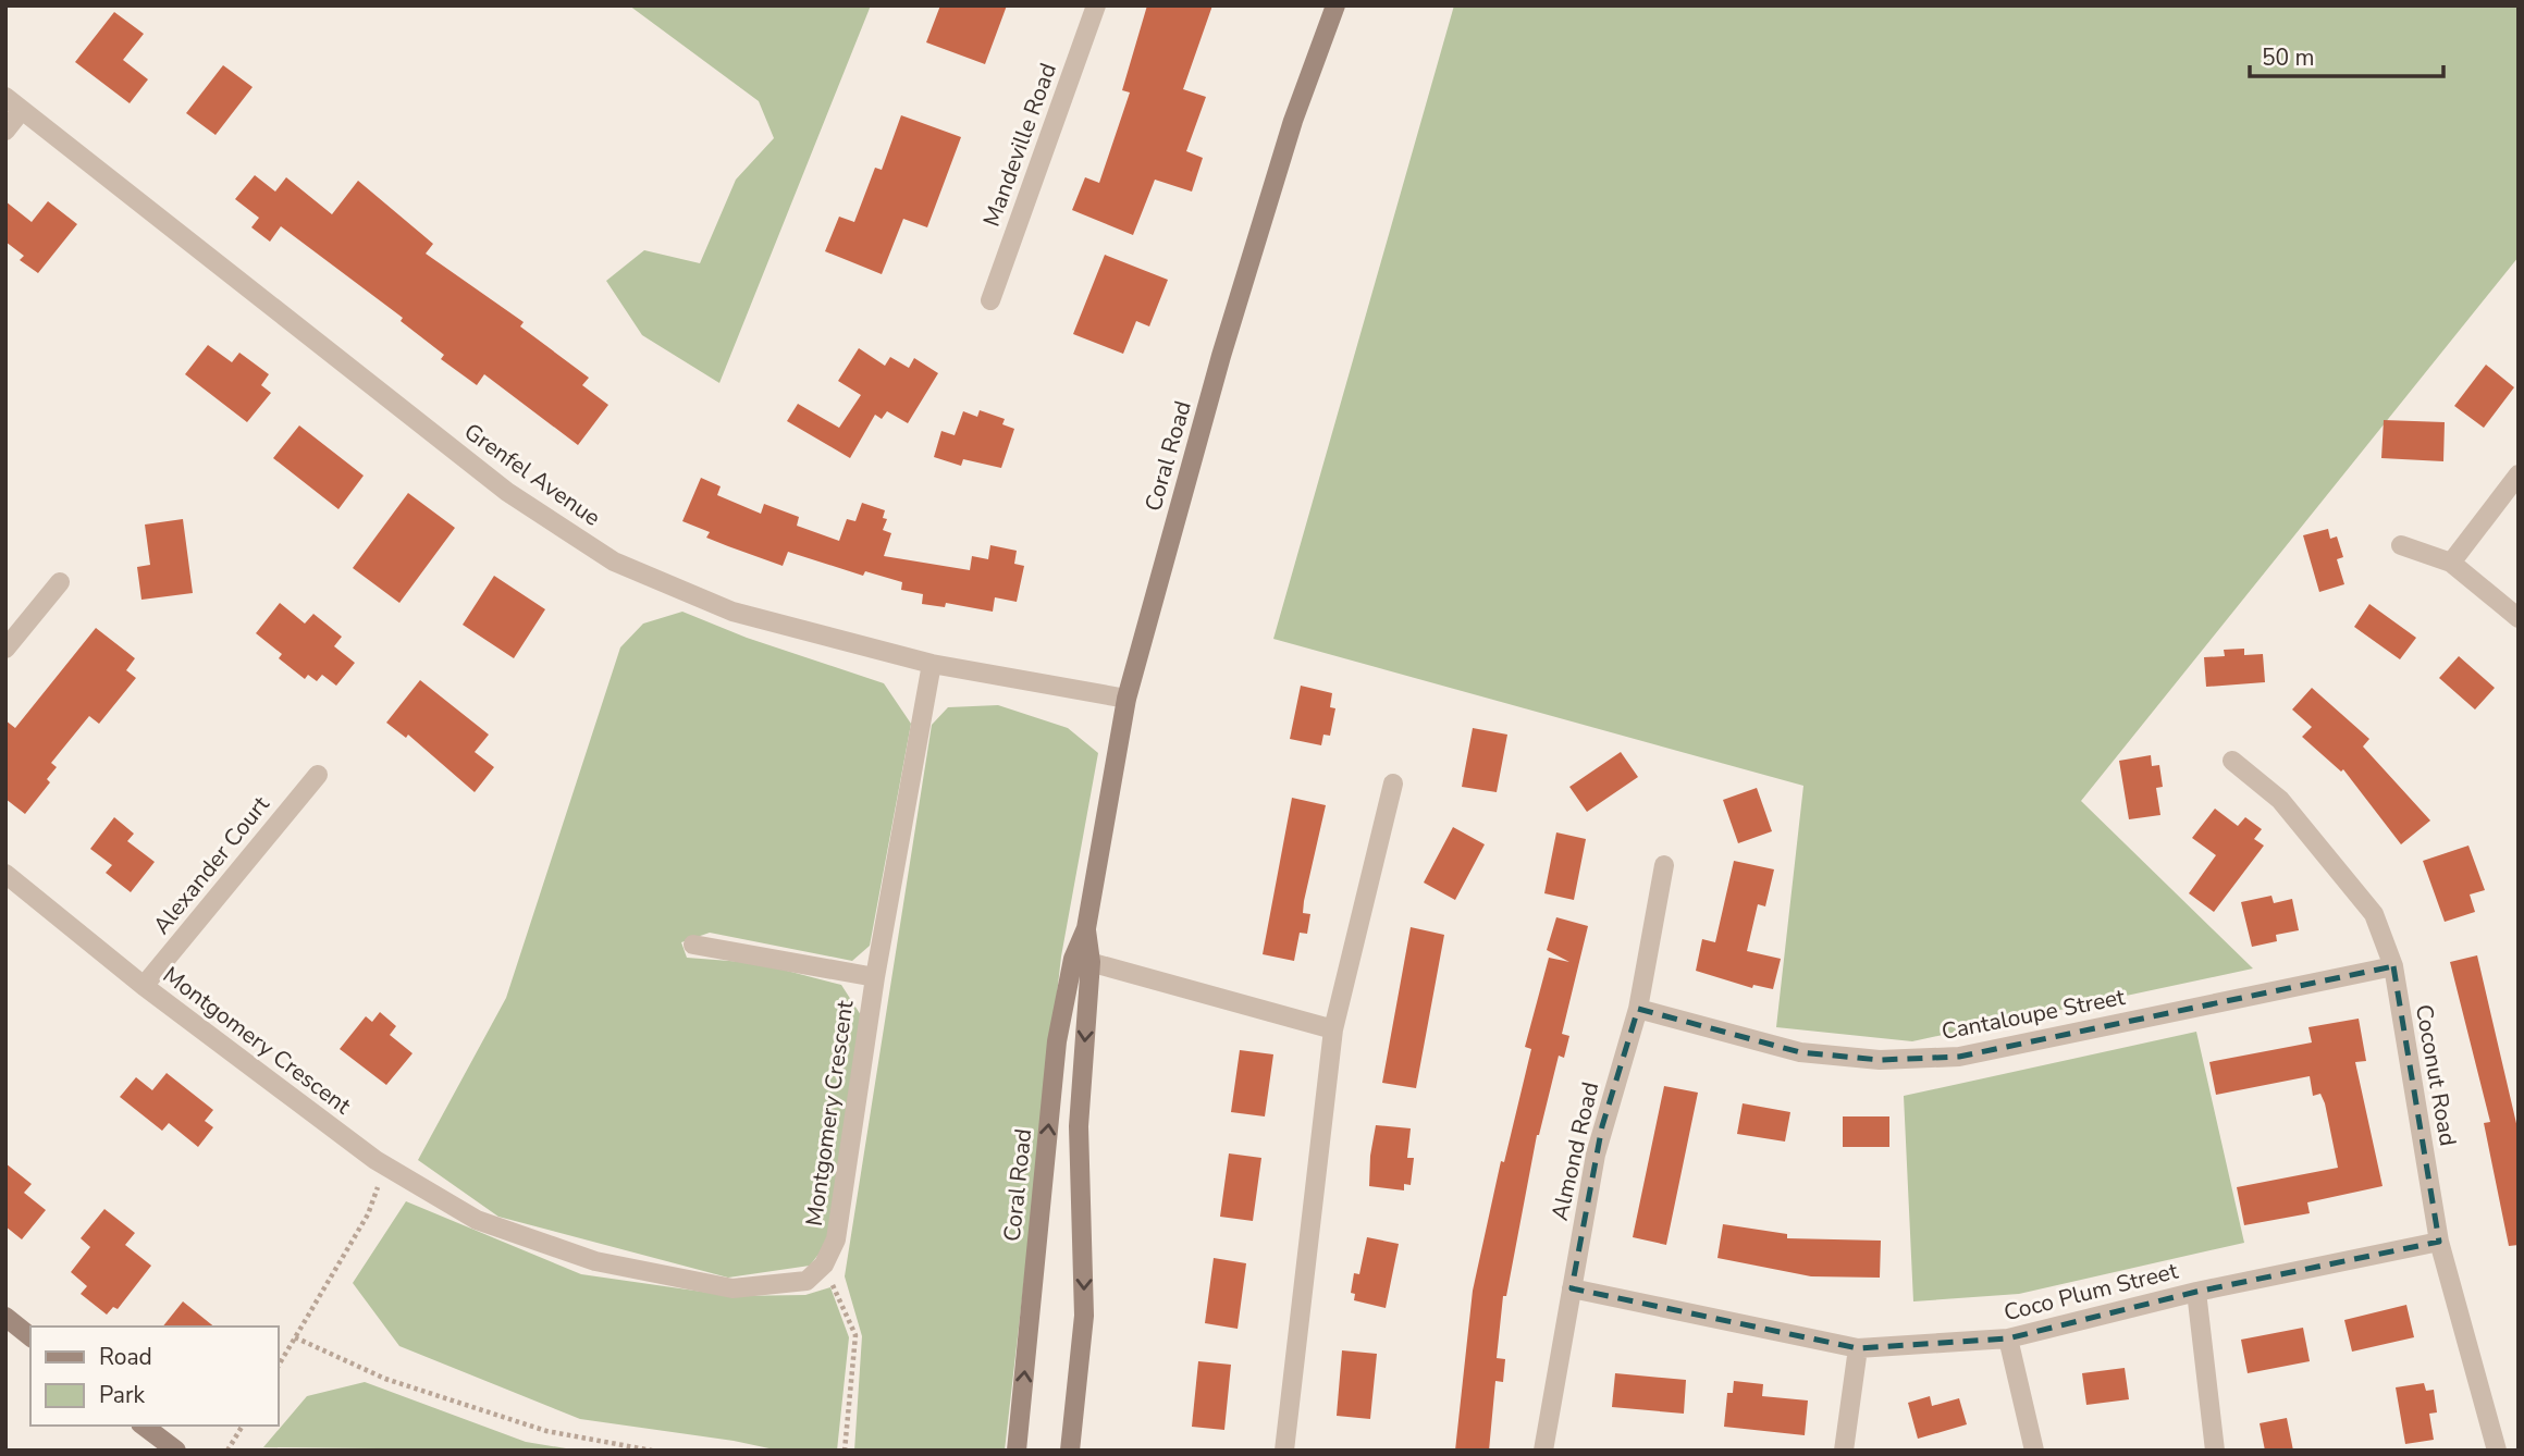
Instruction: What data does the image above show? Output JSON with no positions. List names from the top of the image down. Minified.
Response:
{"streets":{"main road":["Coral Road"],"street":["Mandeville Road","Grenfel Avenue","Alexander Court","Cantaloupe Street","Montgomery Crescent","Coconut Road","Almond Road","Coco Plum Street"]},"crossings":[["Coral Road","Grenfel Avenue"],["Grenfel Avenue","Montgomery Crescent"],["Alexander Court","Montgomery Crescent"],["Cantaloupe Street","Coconut Road"],["Cantaloupe Street","Almond Road"],["Coconut Road","Coco Plum Street"],["Almond Road","Coco Plum Street"]],"legend":["Road","Park"],"scale_bar":"50 m"}
